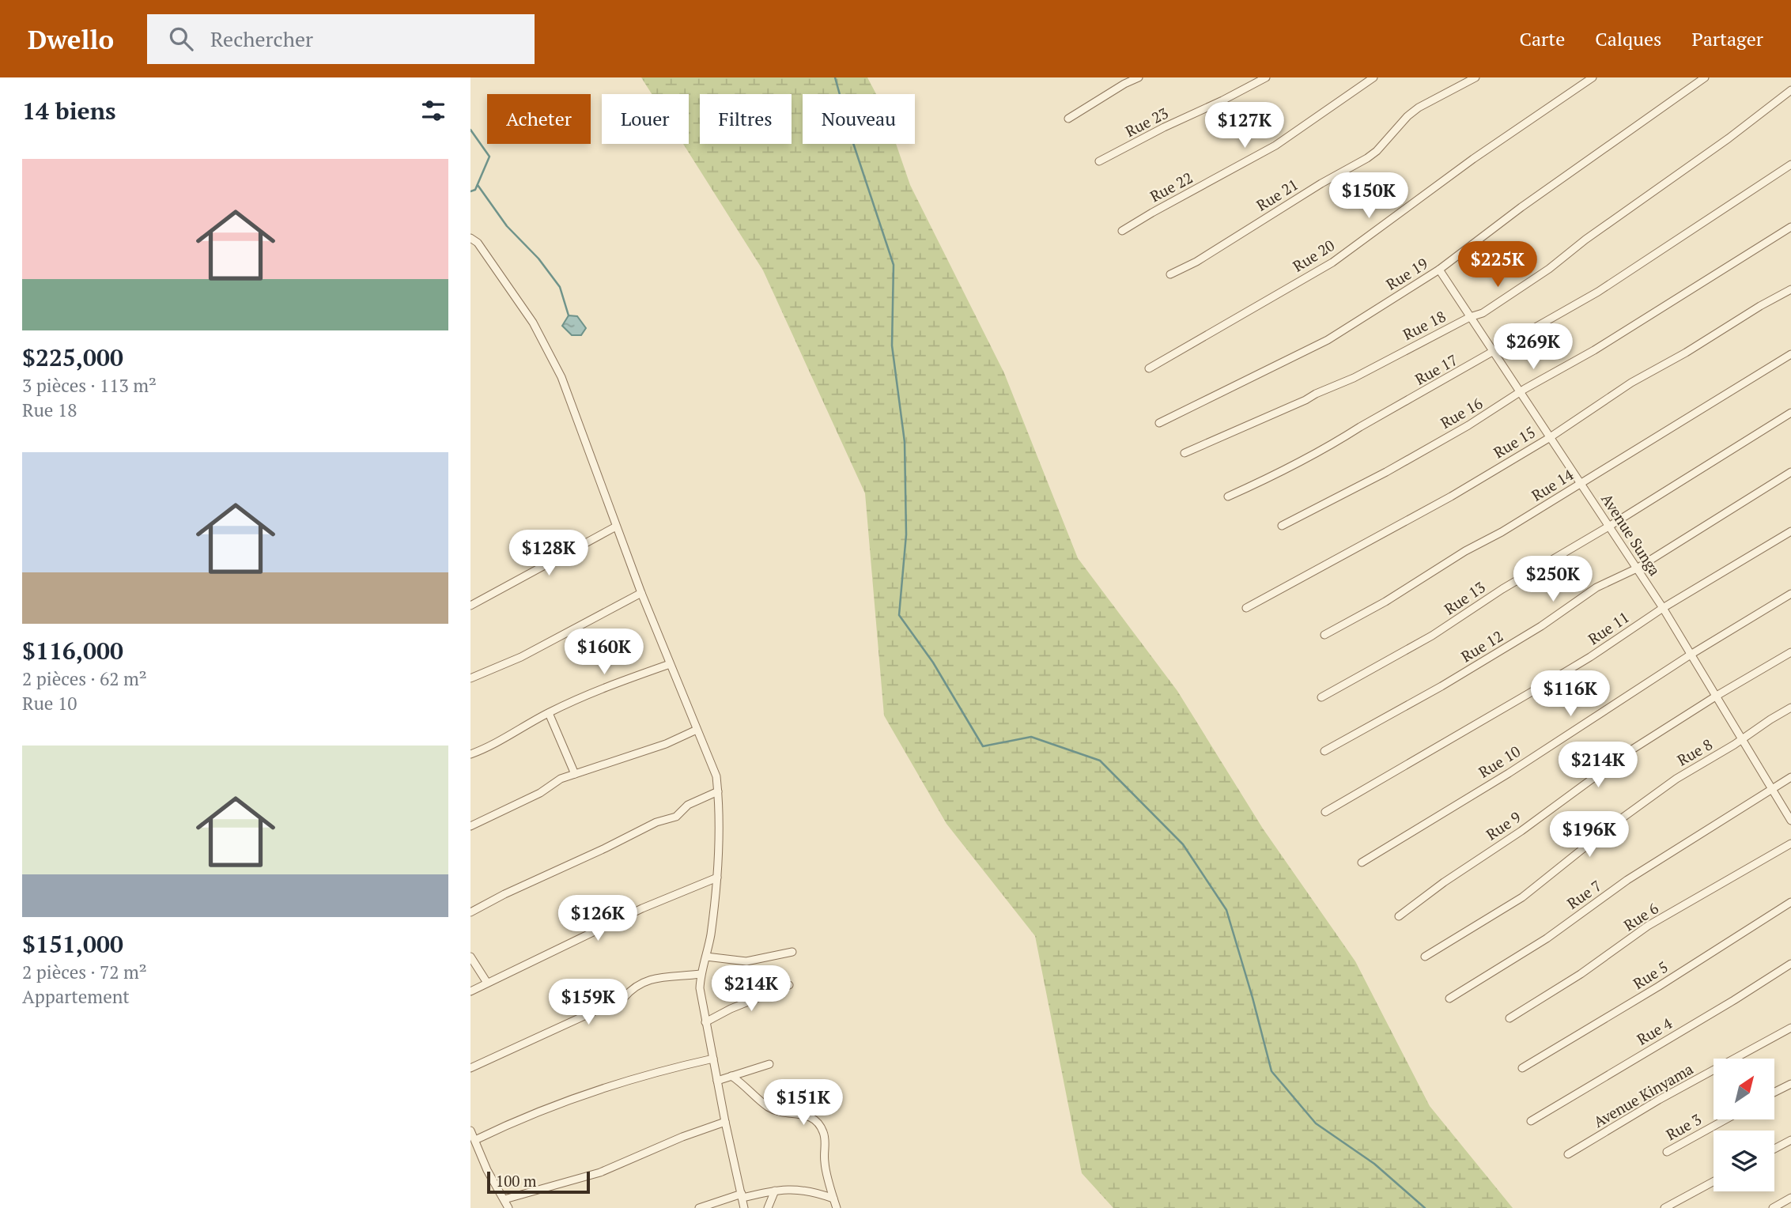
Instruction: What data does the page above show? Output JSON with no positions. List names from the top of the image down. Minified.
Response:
{"streets":{"street":["Rue 23","Rue 22","Rue 21","Rue 20","Rue 19","Rue 18","Rue 17","Rue 16","Rue 15","Rue 14","Avenue Sunga","Rue 13","Rue 11","Rue 12","Rue 8","Rue 10","Rue 9","Rue 7","Rue 6","Rue 5","Rue 4","Avenue Kinyama","Rue 3"]},"crossings":[["Rue 19","Avenue Sunga"],["Rue 18","Avenue Sunga"],["Rue 17","Avenue Sunga"],["Rue 16","Avenue Sunga"],["Rue 15","Avenue Sunga"],["Rue 14","Avenue Sunga"],["Avenue Sunga","Rue 13"],["Avenue Sunga","Rue 11"],["Avenue Sunga","Rue 12"],["Avenue Sunga","Rue 8"],["Avenue Sunga","Rue 10"],["Avenue Sunga","Rue 9"],["Avenue Sunga","Rue 7"]],"scale_bar":"100 m","north":"top right","page":{"header":"Dwello","search":"Rechercher","nav":["Carte","Calques","Partager"],"heading":"14 biens","chip":["Acheter","Louer","Filtres","Nouveau"],"price":["$127K","$150K","$225K","$269K","$128K","$250K","$160K","$116K","$214K","$196K","$126K","$214K","$159K","$151K"],"list":[{"name":"$225,000","note":"3 pièces · 113 m² · Rue 18"},{"name":"$116,000","note":"2 pièces · 62 m² · Rue 10"},{"name":"$151,000","note":"2 pièces · 72 m² · Appartement"}],"scale":"100 m"}}
